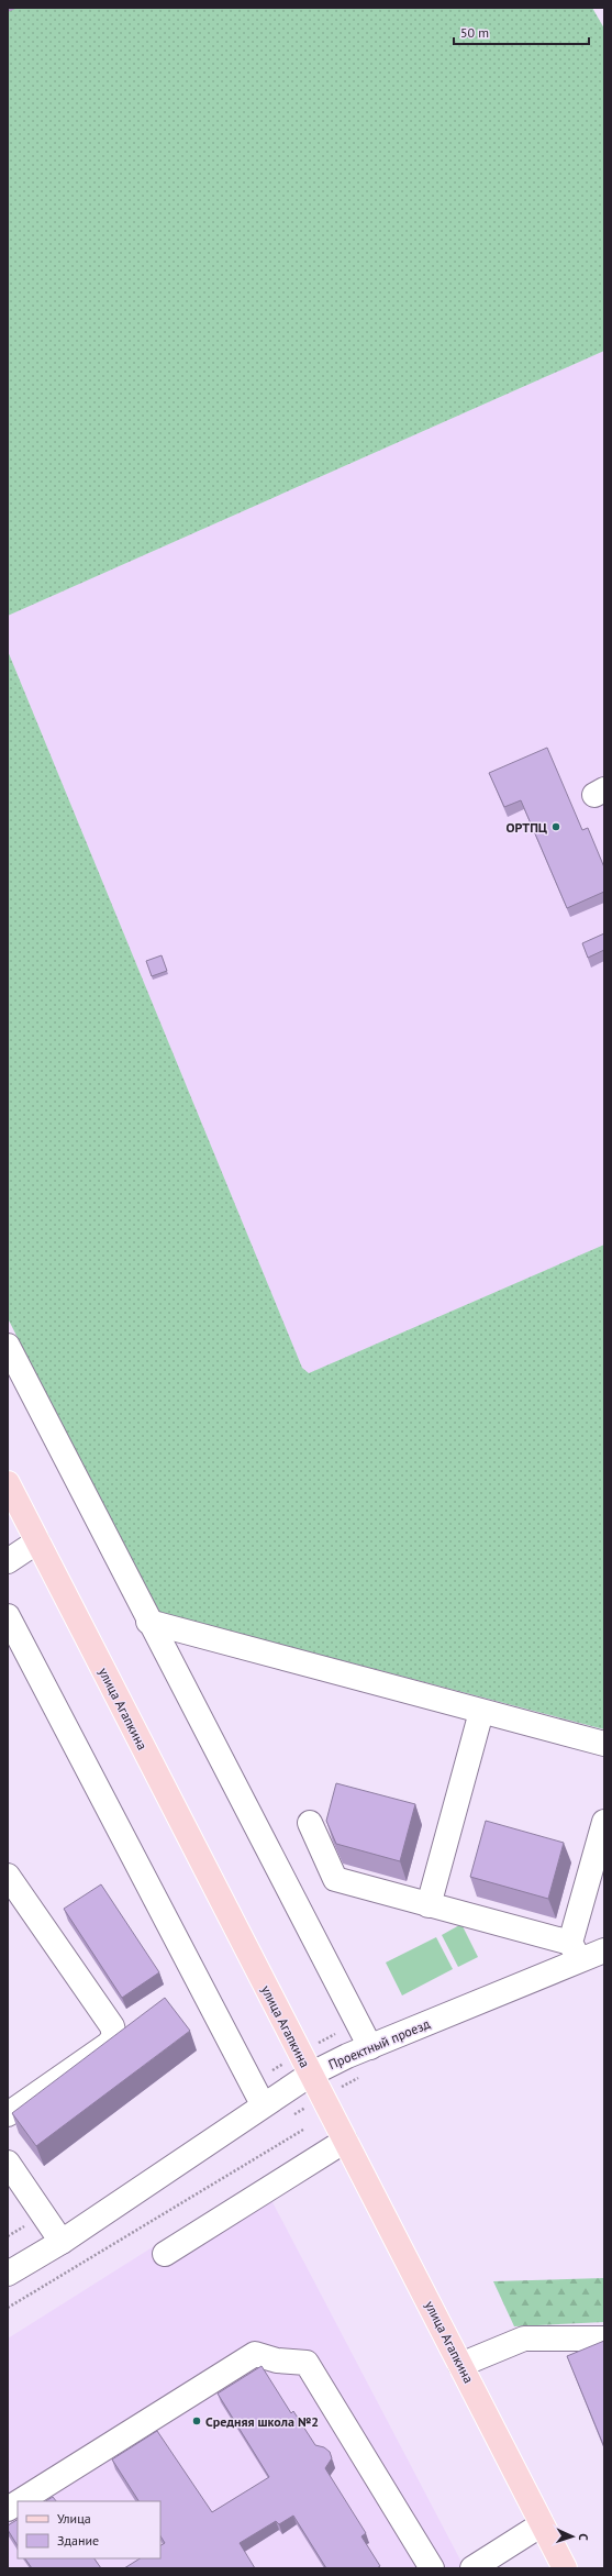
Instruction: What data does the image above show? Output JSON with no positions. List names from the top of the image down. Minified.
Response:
{"streets":{"main road":["улица Агапкина"],"street":["Проектный проезд"]},"crossings":[["улица Агапкина","Проектный проезд"]],"places":["ОРТПЦ","Средняя школа №2"],"legend":["Улица","Здание"],"scale_bar":"50 m","north":"right"}
